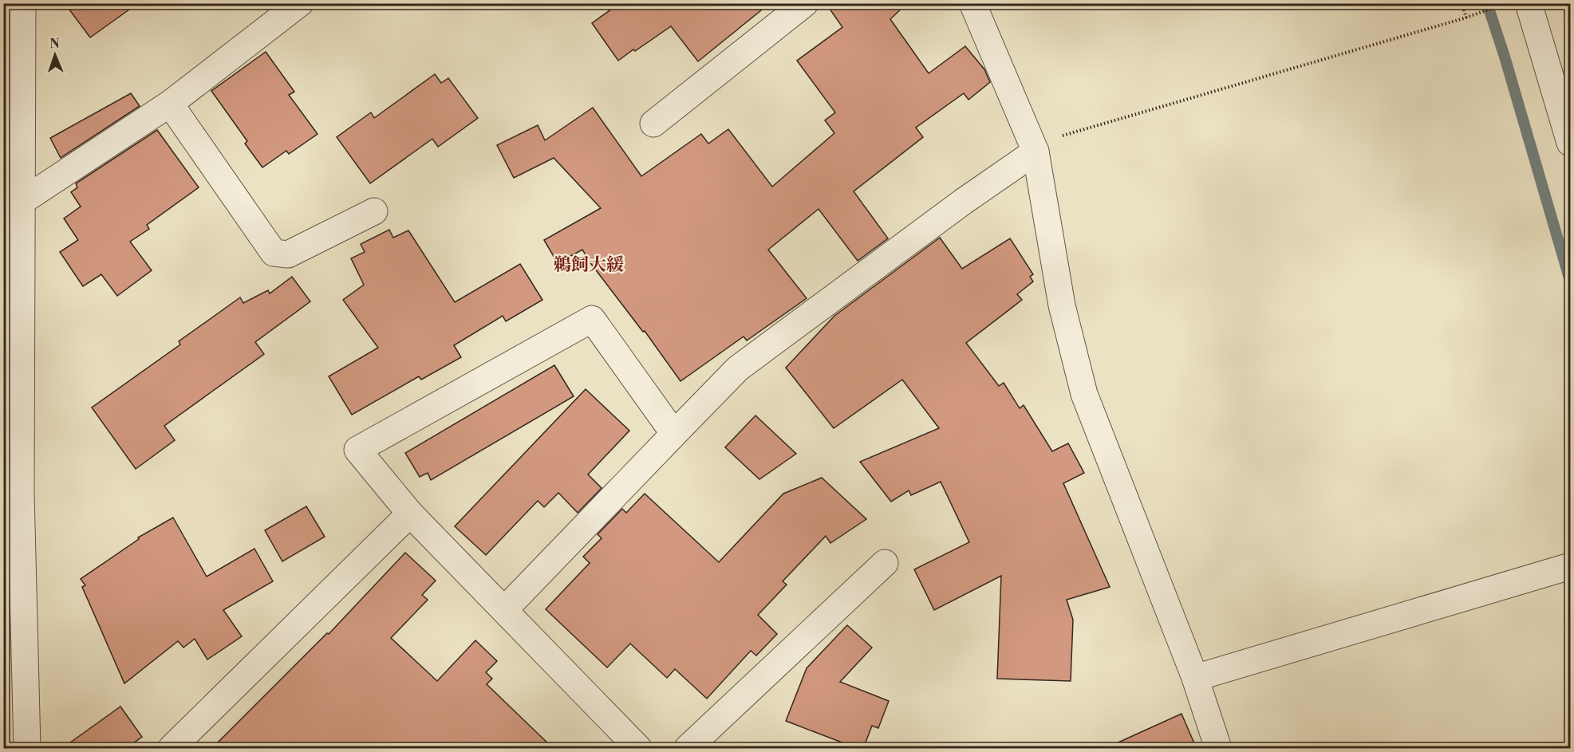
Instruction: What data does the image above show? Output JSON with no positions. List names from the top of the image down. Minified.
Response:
{"districts":["鵜飼大緩"],"north":"top"}
